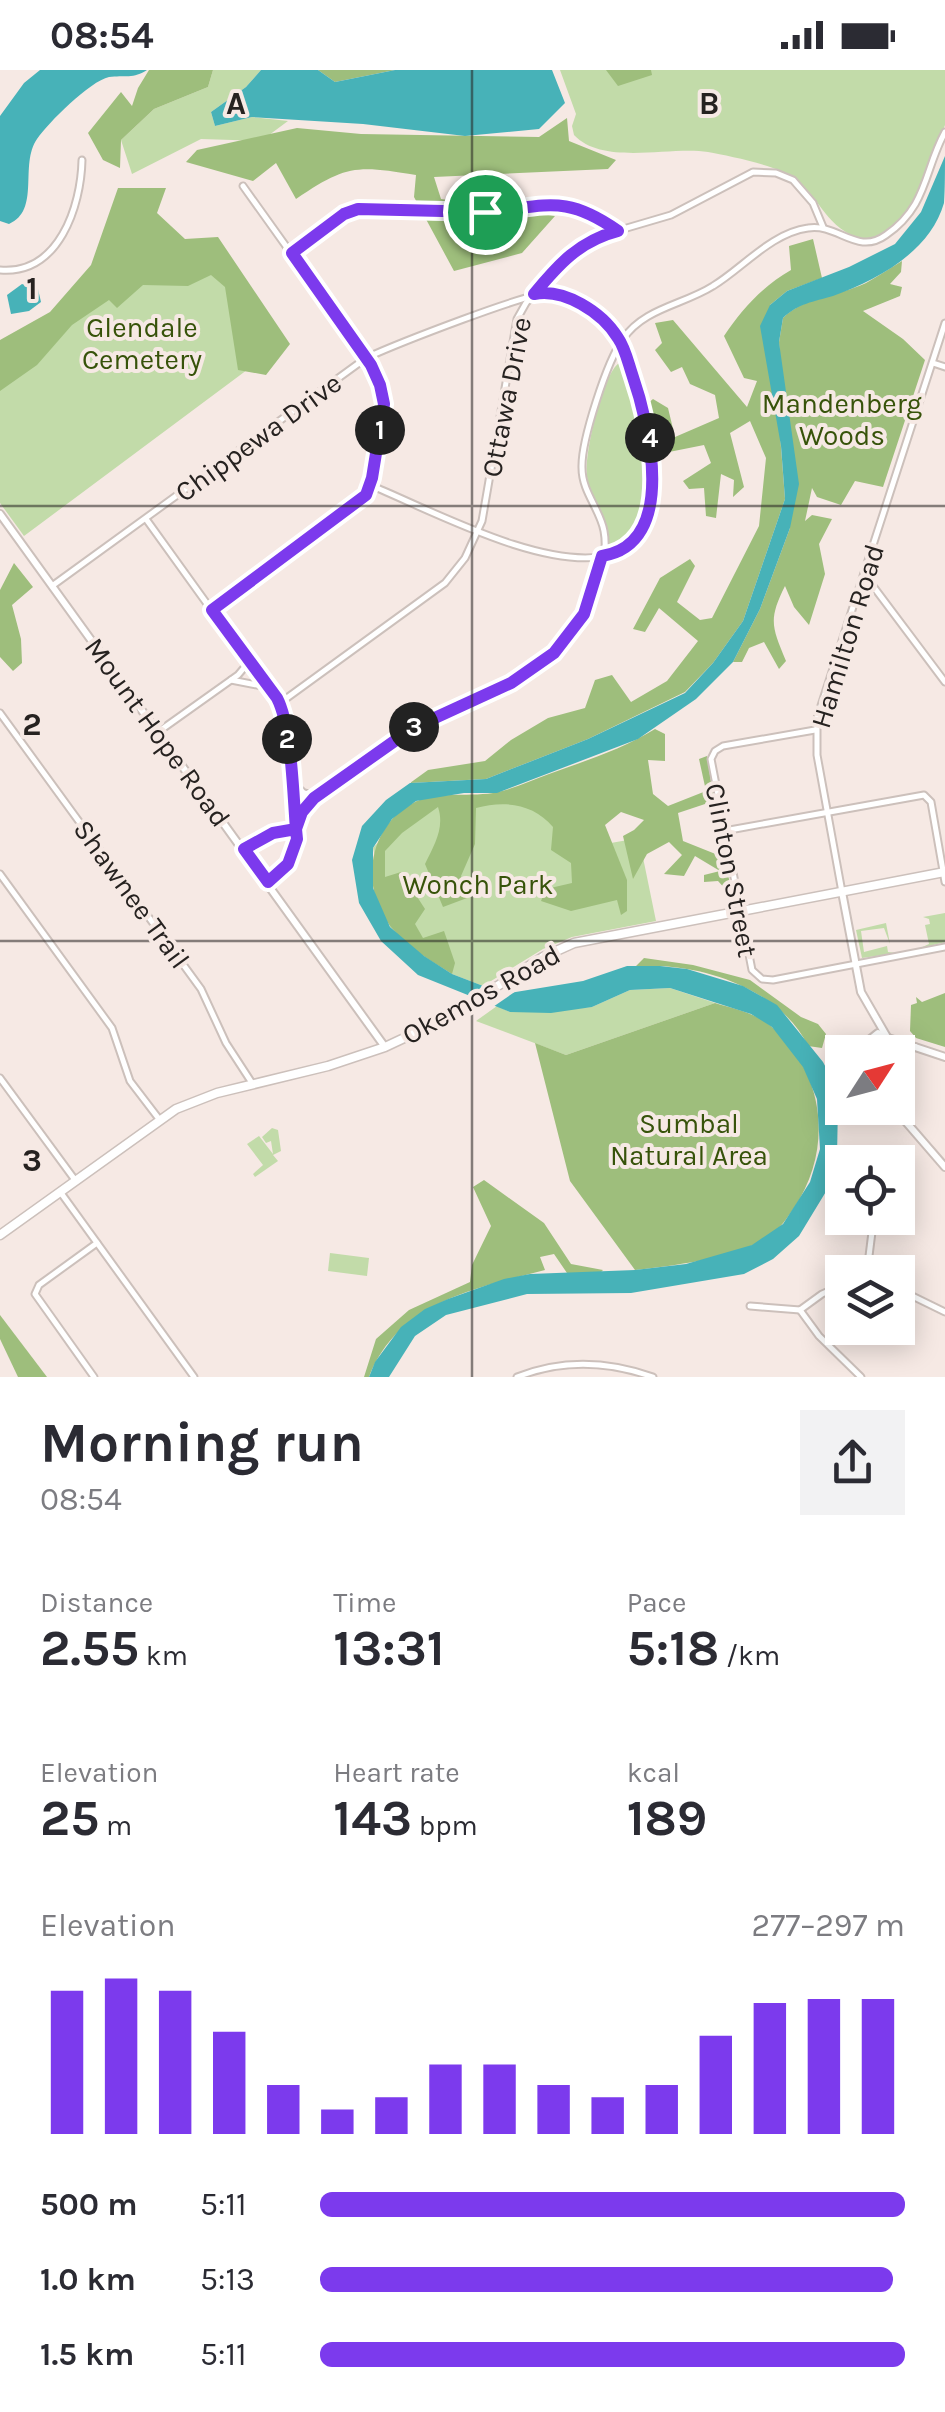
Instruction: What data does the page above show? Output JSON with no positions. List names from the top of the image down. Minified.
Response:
{"streets":{"main road":["Okemos Road"],"street":["Ottawa Drive","Chippewa Drive","Hamilton Road","Mount Hope Road","Clinton Street","Shawnee Trail"]},"crossings":[["Ottawa Drive","Chippewa Drive"],["Chippewa Drive","Mount Hope Road"],["Hamilton Road","Clinton Street"],["Hamilton Road","Okemos Road"],["Mount Hope Road","Okemos Road"],["Clinton Street","Okemos Road"],["Shawnee Trail","Okemos Road"]],"parks":["Glendale Cemetery","Mandenberg Woods","Wonch Park","Sumbal Natural Area"],"north":"top right","page":{"status":"08:54","pins":["1","4","3","2"],"heading":["Morning run","08:54"],"stats":[["Distance","2.55 km"],["Time","13:31"],["Pace","5:18 /km"],["Elevation","25 m"],["Heart rate","143 bpm"],["kcal","189"]],"chart":["Elevation","277–297 m"],"list":[{"name":"500 m","note":"5:11"},{"name":"1.0 km","note":"5:13"},{"name":"1.5 km","note":"5:11"}]},"grid":{"columns":["A","B"],"rows":["1","2","3"]}}
